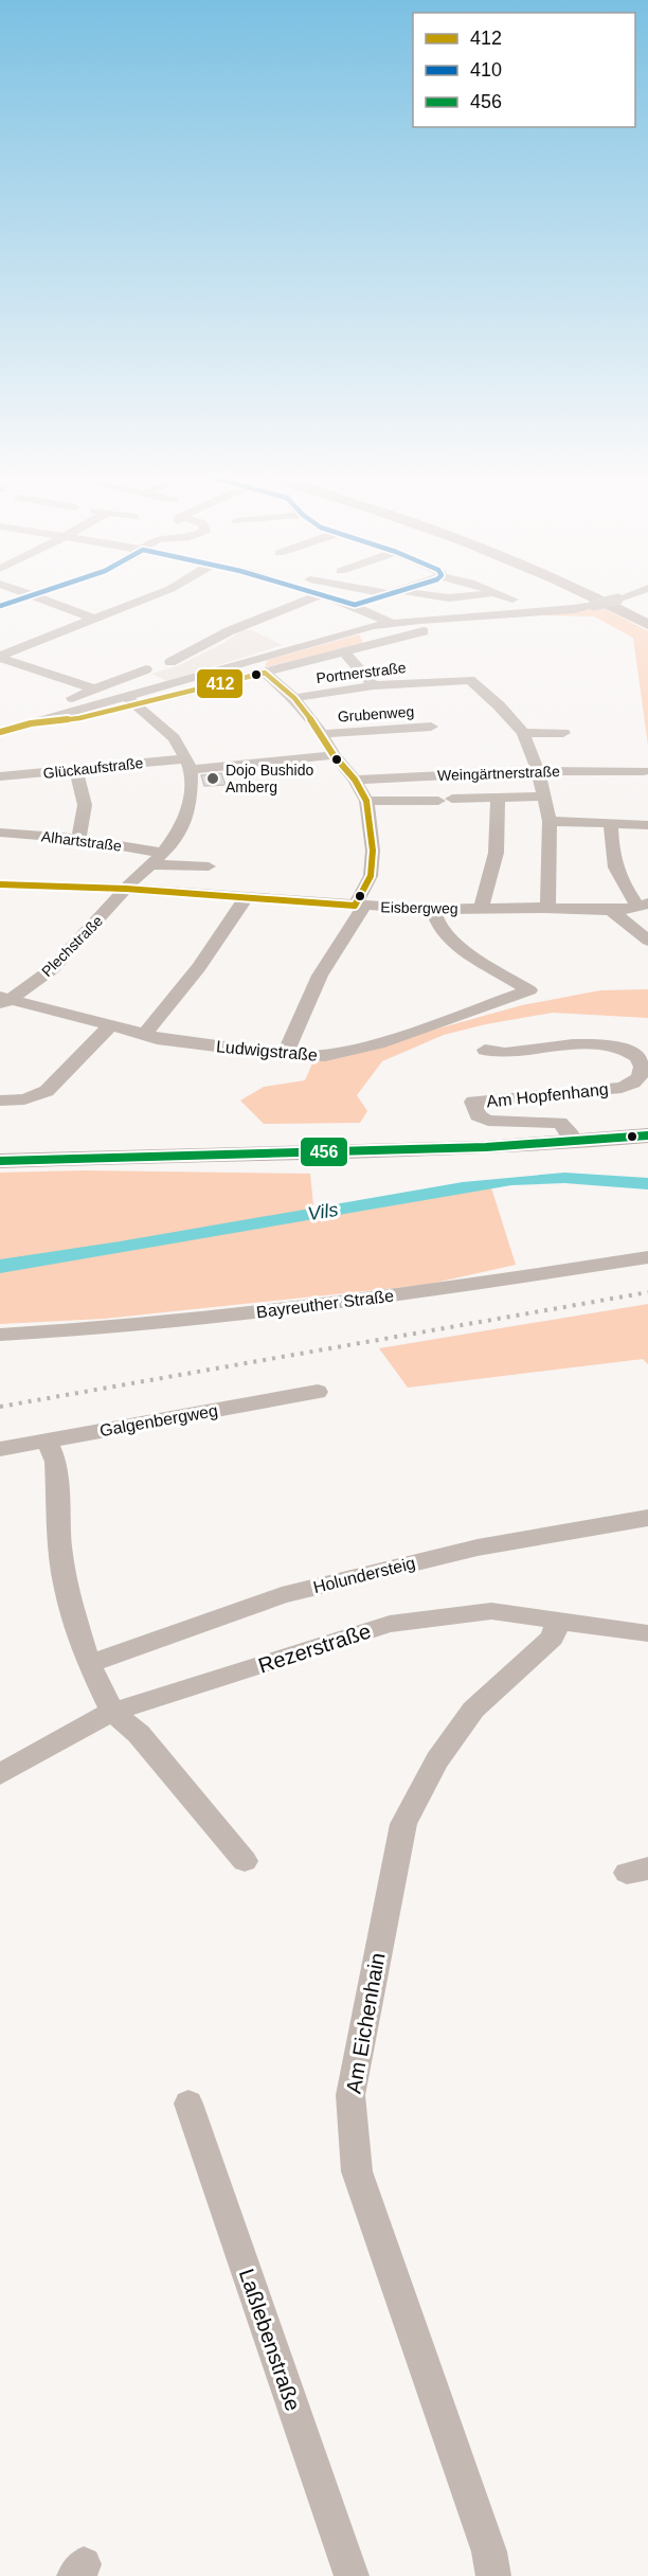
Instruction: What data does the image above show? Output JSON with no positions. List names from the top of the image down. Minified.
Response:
{"streets":{"street":["Portnerstraße","Grubenweg","Glückaufstraße","Weingärtnerstraße","Alhartstraße","Eisbergweg","Plechstraße","Ludwigstraße","Am Hopfenhang","Bayreuther Straße","Galgenbergweg","Holundersteig","Rezerstraße","Am Eichenhain","Laßlebenstraße"]},"crossings":[["Glückaufstraße","Plechstraße"],["Alhartstraße","Plechstraße"],["Eisbergweg","Plechstraße"],["Eisbergweg","Ludwigstraße"],["Plechstraße","Ludwigstraße"],["Rezerstraße","Am Eichenhain"]],"water":["Vils"],"places":["Dojo Bushido Amberg"],"lines":["transit line 410","transit line 412","transit line 456"],"legend":["412","410","456"]}
